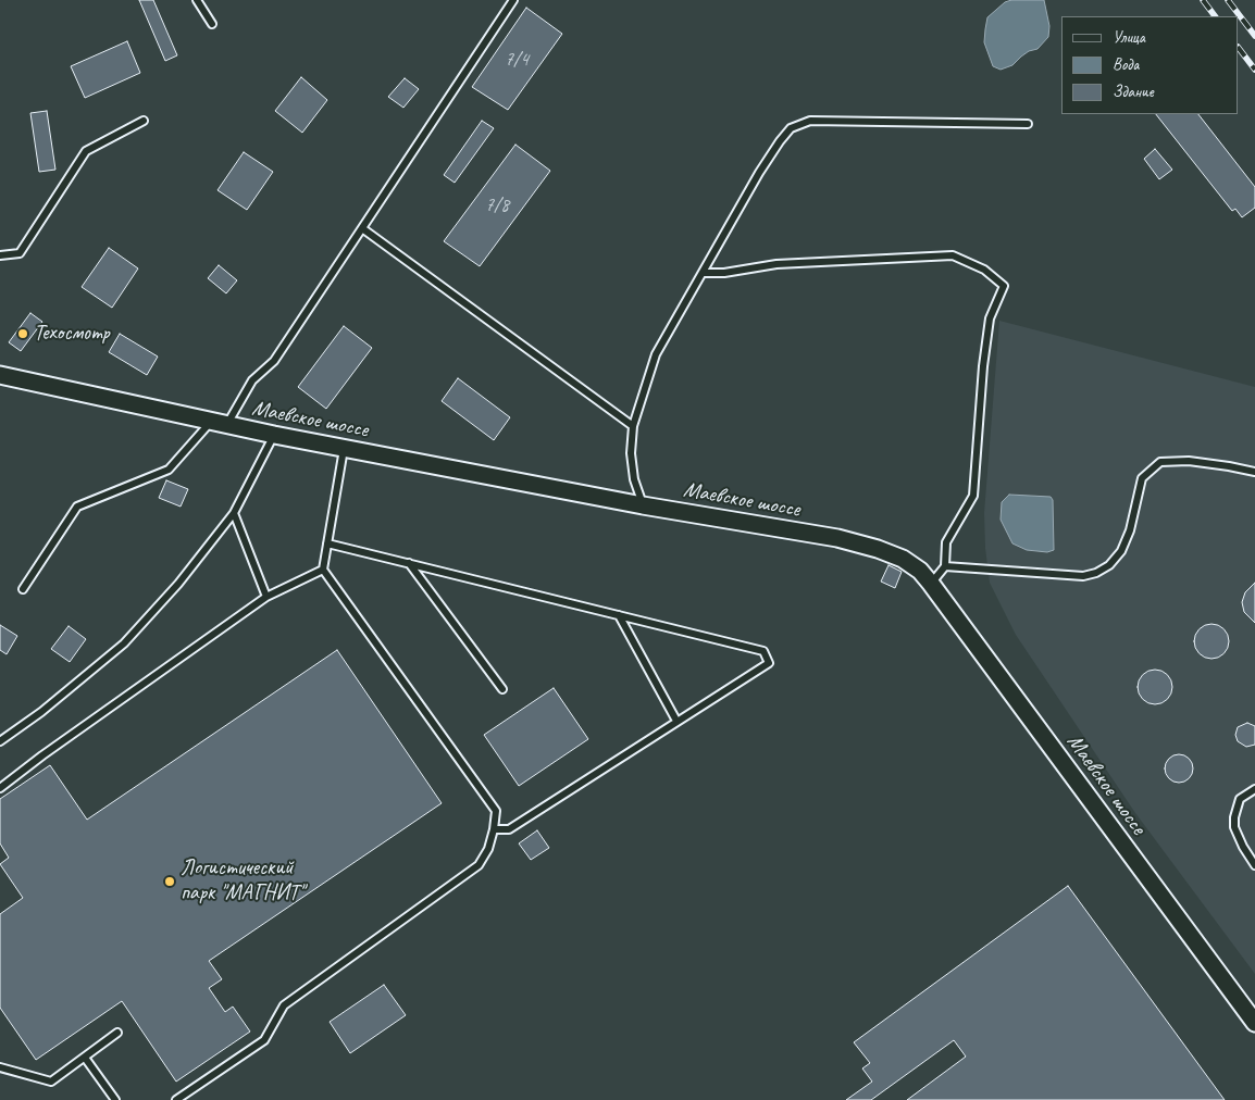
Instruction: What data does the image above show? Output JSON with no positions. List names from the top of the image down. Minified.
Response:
{"streets":{"street":["Маевское шоссе"]},"places":["Техосмотр","Логистический парк \"МАГНИТ\""],"house_numbers":["7/4","7/8"],"legend":["Улица","Вода","Здание"]}
